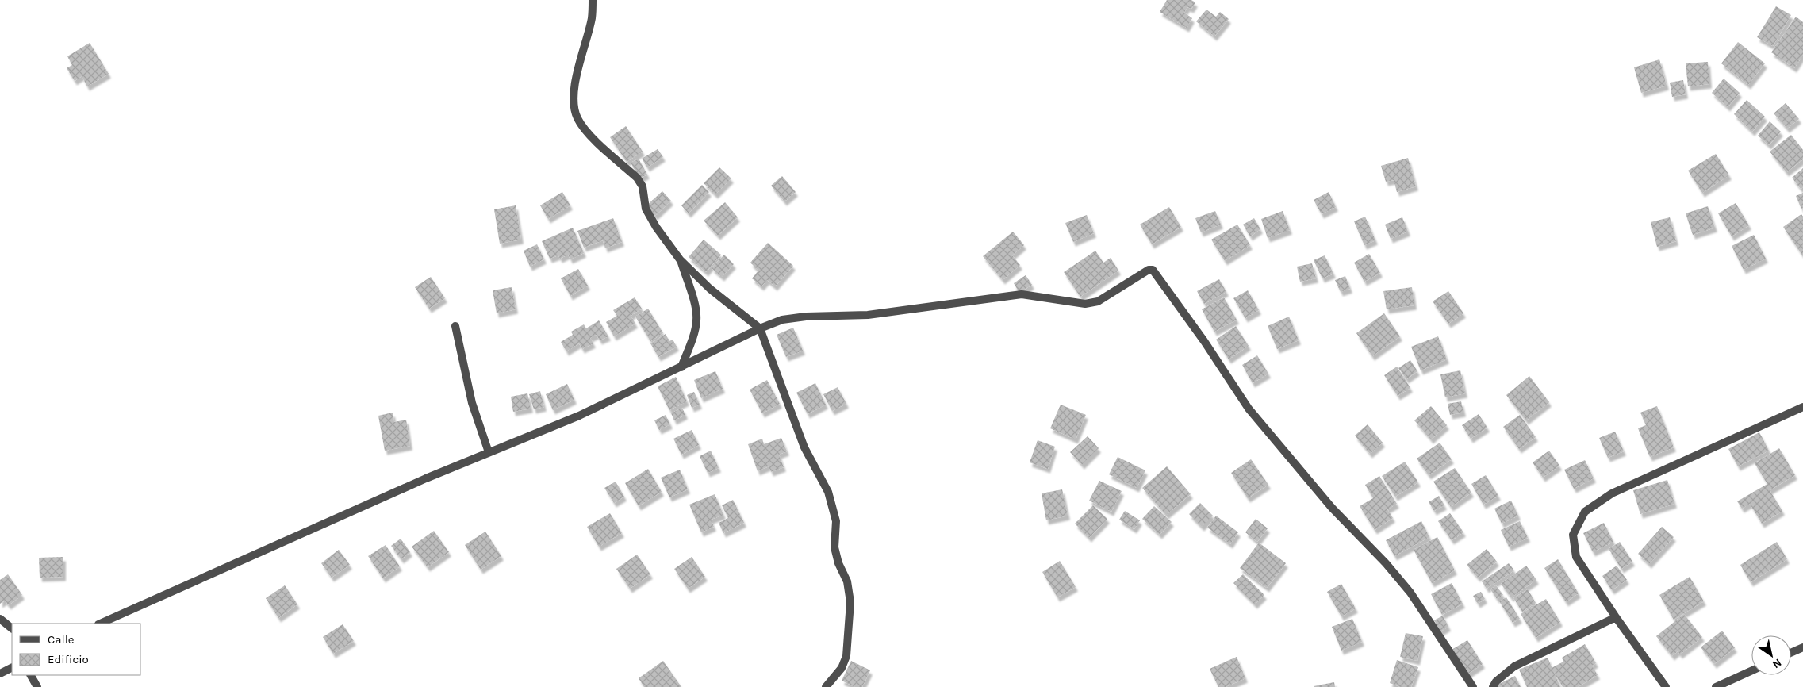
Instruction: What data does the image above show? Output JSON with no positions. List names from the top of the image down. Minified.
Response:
{"legend":["Calle","Edificio"],"north":"bottom right"}
